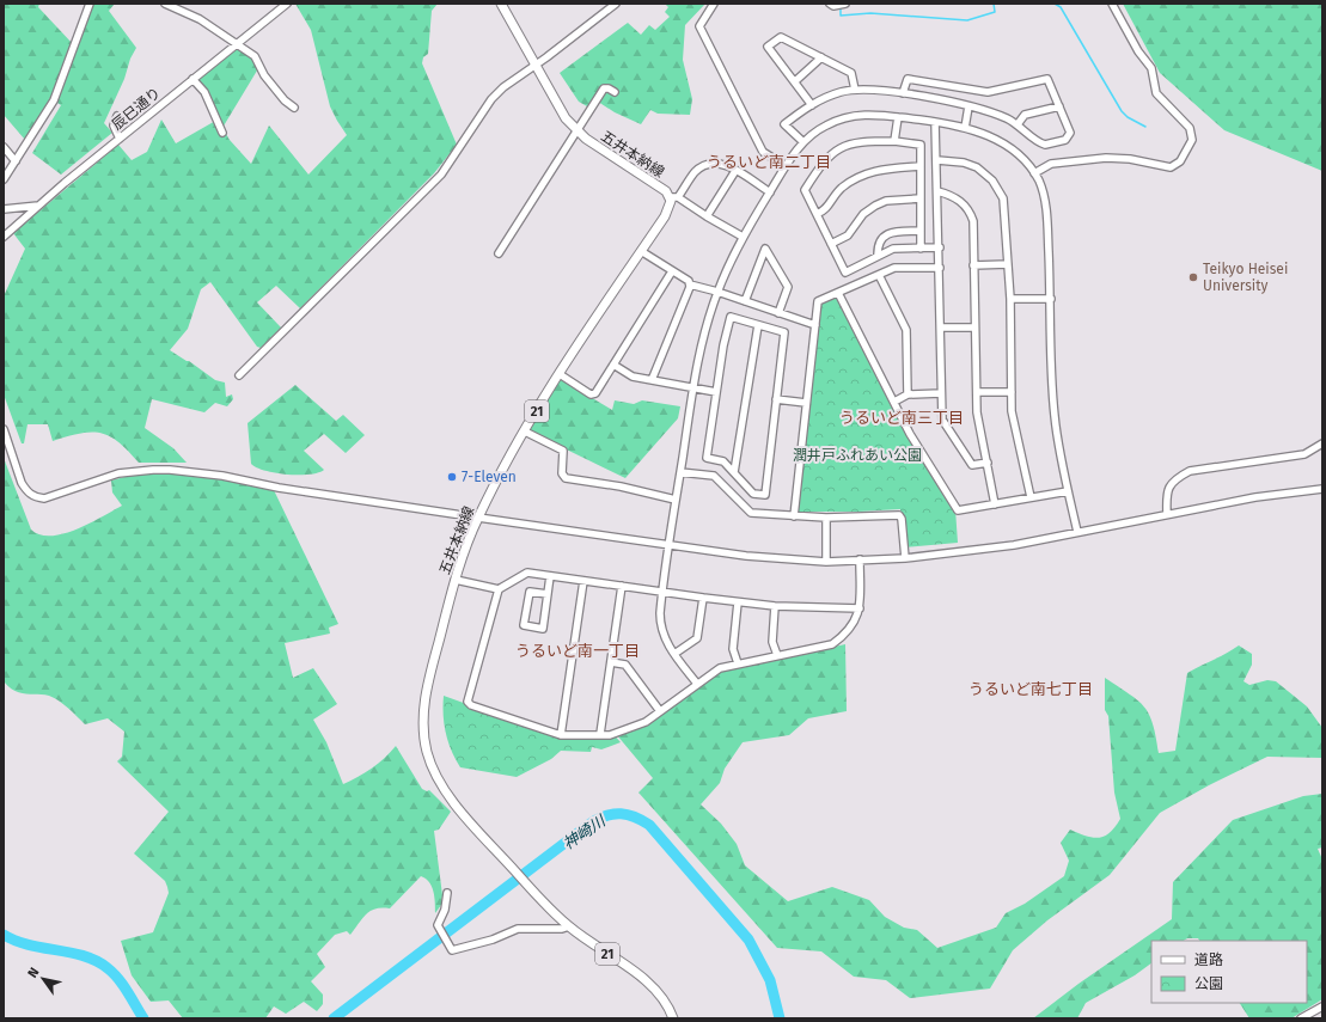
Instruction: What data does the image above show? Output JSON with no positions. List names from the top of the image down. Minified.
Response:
{"streets":{"main road":["五井本納線","21"],"street":["辰巳通り"]},"districts":["うるいど南二丁目","うるいど南三丁目","うるいど南一丁目","うるいど南七丁目"],"water":["神崎川"],"parks":["潤井戸ふれあい公園"],"places":["Teikyo Heisei University","7-Eleven"],"legend":["道路","公園"],"north":"top left"}
